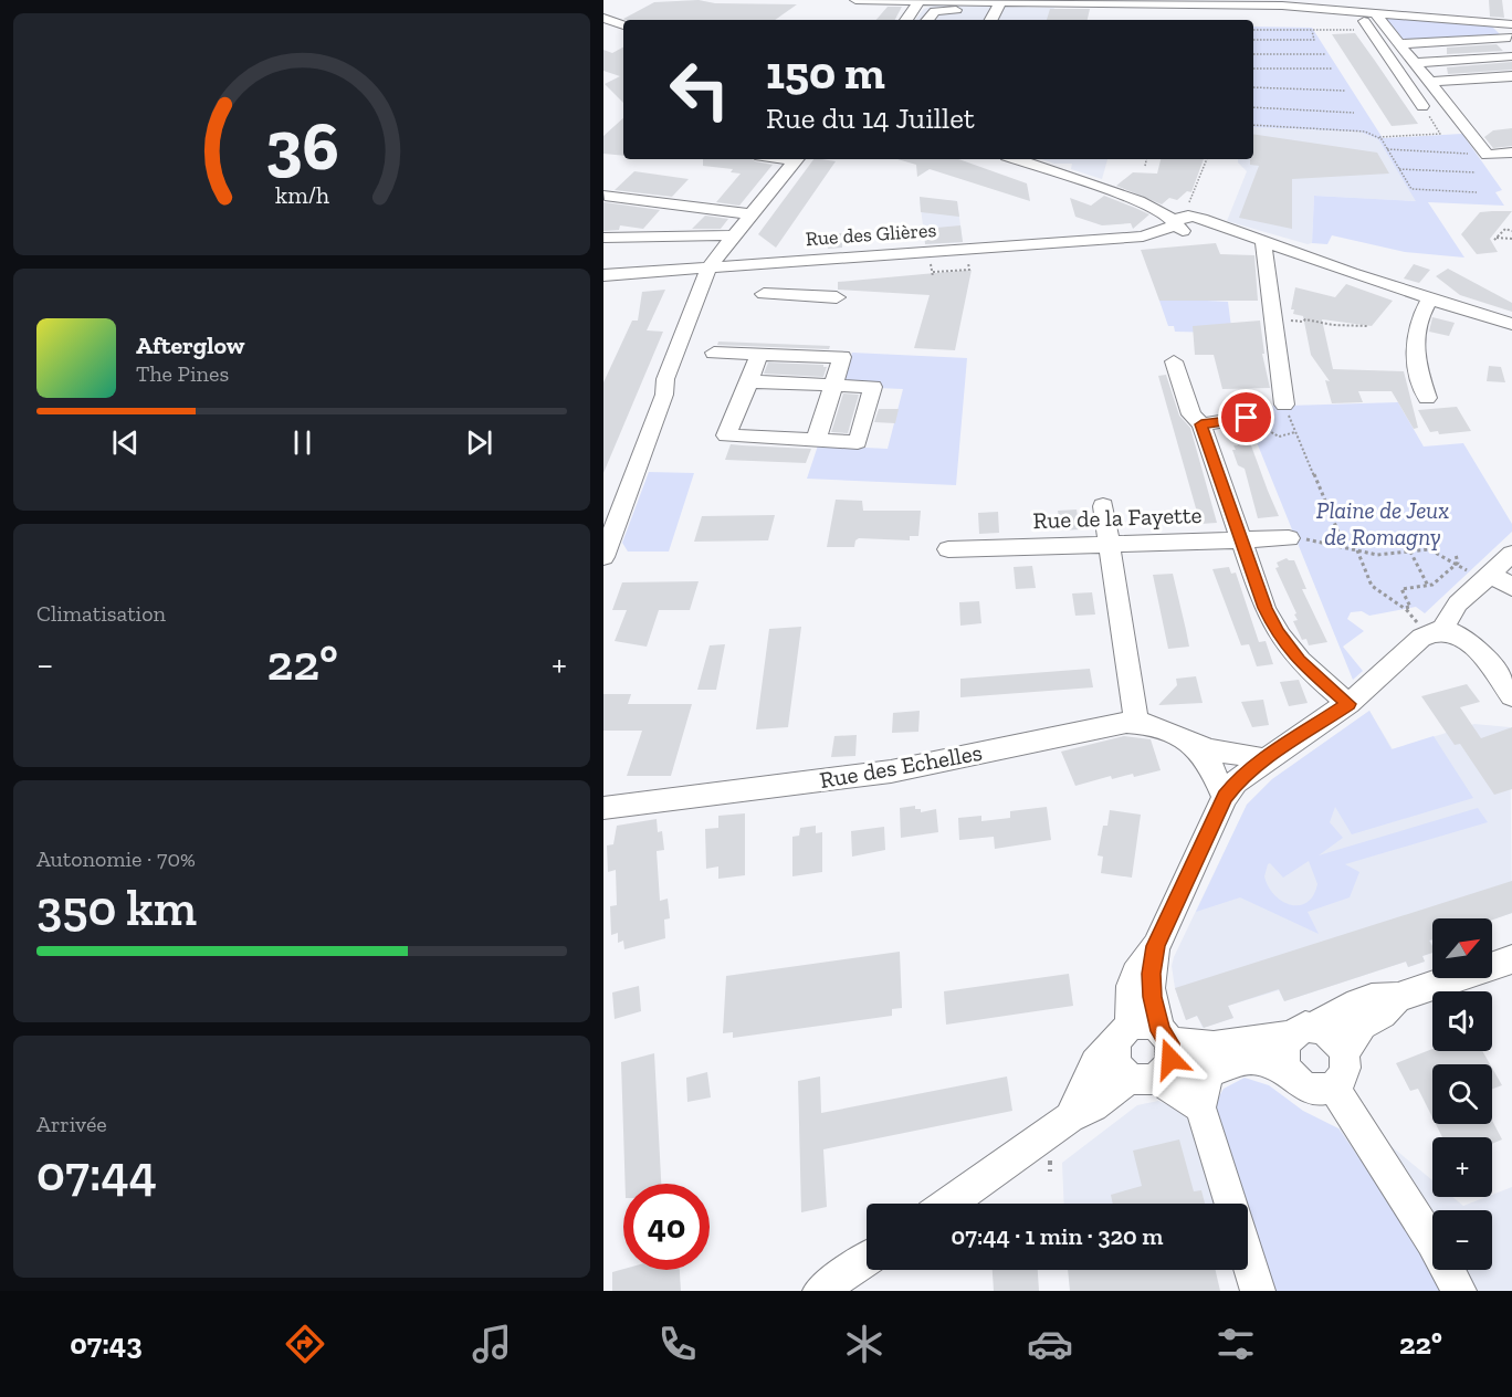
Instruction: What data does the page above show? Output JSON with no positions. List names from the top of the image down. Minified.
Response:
{"streets":{"street":["Rue des Glières","Rue de la Fayette","Rue des Echelles"]},"parks":["Plaine de Jeux de Romagny"],"north":"top right","page":{"turn":["150 m","Rue du 14 Juillet"],"song":["Afterglow","The Pines"],"tile":["Climatisation",["Autonomie · 70%","350 km"],["Arrivée","07:44"]],"heat":["−","22°","+"],"map_buttons":["+","−"],"limit":"40","trip":"07:44 · 1 min · 320 m","tabs":["07:43","22°"],"gauge":["36","km/h"]}}
